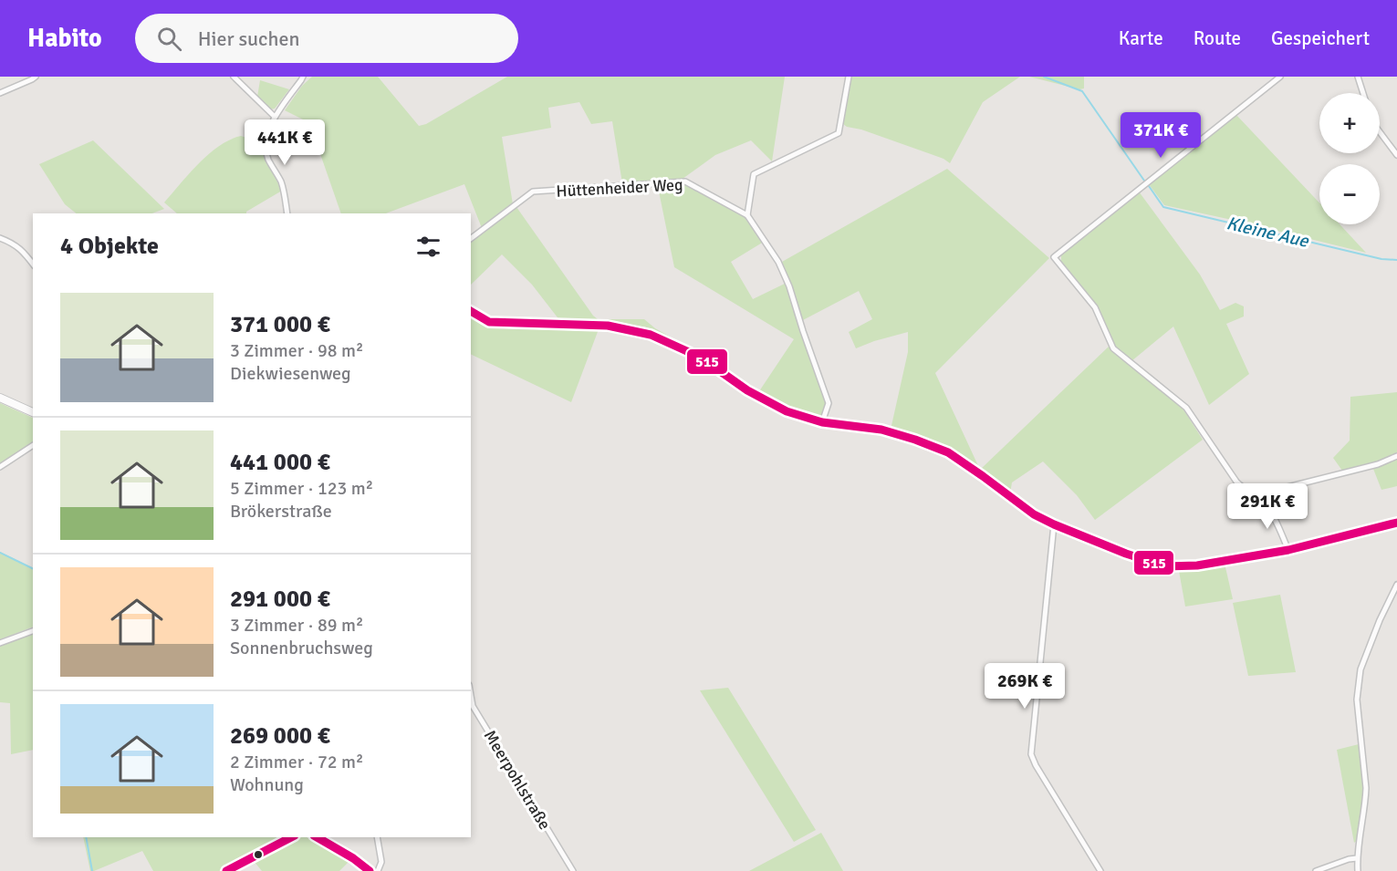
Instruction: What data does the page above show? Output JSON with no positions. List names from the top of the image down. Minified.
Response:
{"streets":{"street":["Hüttenheider Weg","Meerpohlstraße"]},"water":["Kleine Aue"],"lines":["transit line 515"],"page":{"header":"Habito","search":"Hier suchen","nav":["Karte","Route","Gespeichert"],"map_buttons":["+","−"],"price":["371K €","441K €","291K €","269K €"],"heading":"4 Objekte","list":[{"name":"371 000 €","note":"3 Zimmer · 98 m² · Diekwiesenweg"},{"name":"441 000 €","note":"5 Zimmer · 123 m² · Brökerstraße"},{"name":"291 000 €","note":"3 Zimmer · 89 m² · Sonnenbruchsweg"},{"name":"269 000 €","note":"2 Zimmer · 72 m² · Wohnung"}]}}
